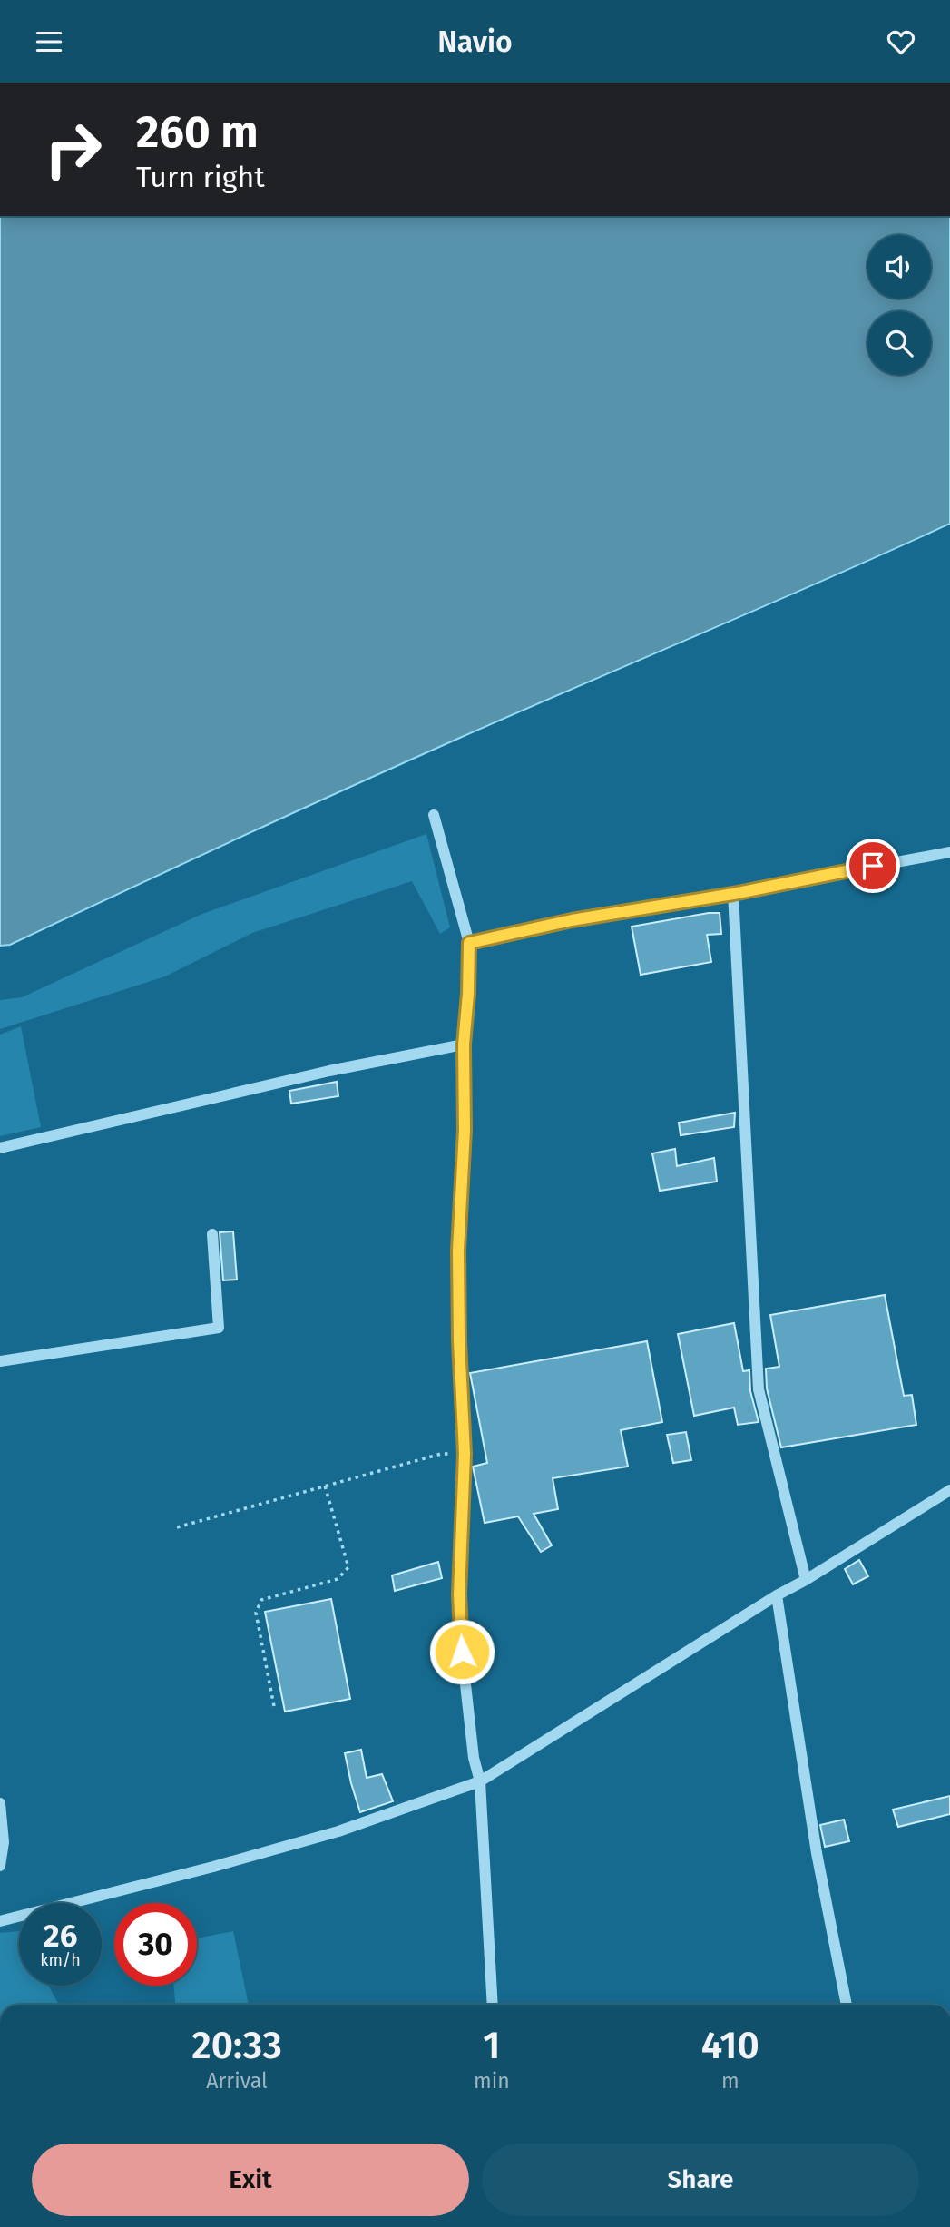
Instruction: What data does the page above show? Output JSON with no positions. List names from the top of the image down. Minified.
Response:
{"page":{"header":"Navio","turn":["260 m","Turn right"],"speed":"26 km/h","limit":"30","eta":["20:33","Arrival","1","min","410","m"],"buttons":["Exit","Share"]}}
